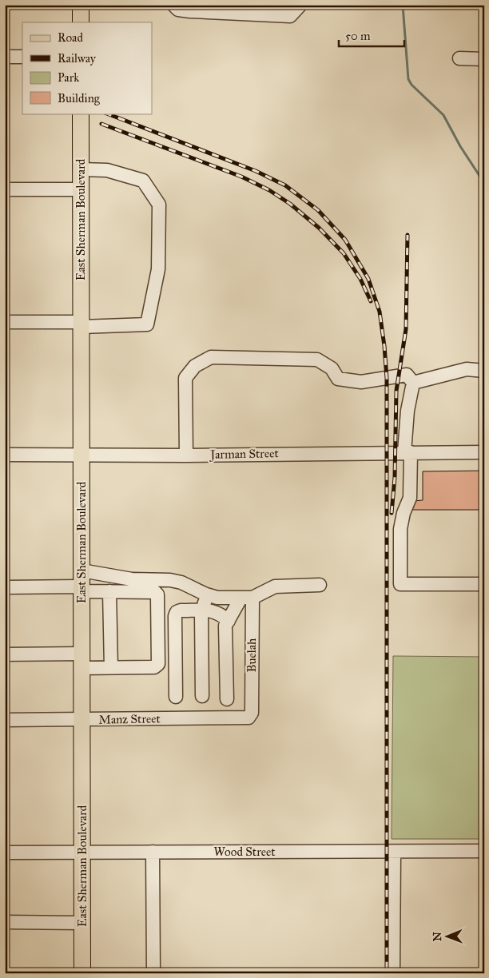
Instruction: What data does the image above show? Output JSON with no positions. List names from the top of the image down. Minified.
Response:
{"streets":{"main road":["East Sherman Boulevard"],"street":["Jarman Street","Buelah","Manz Street","Wood Street"]},"crossings":[["East Sherman Boulevard","Jarman Street"],["East Sherman Boulevard","Manz Street"],["East Sherman Boulevard","Wood Street"],["Buelah","Manz Street"]],"legend":["Road","Railway","Park","Building"],"scale_bar":"50 m","north":"left"}
